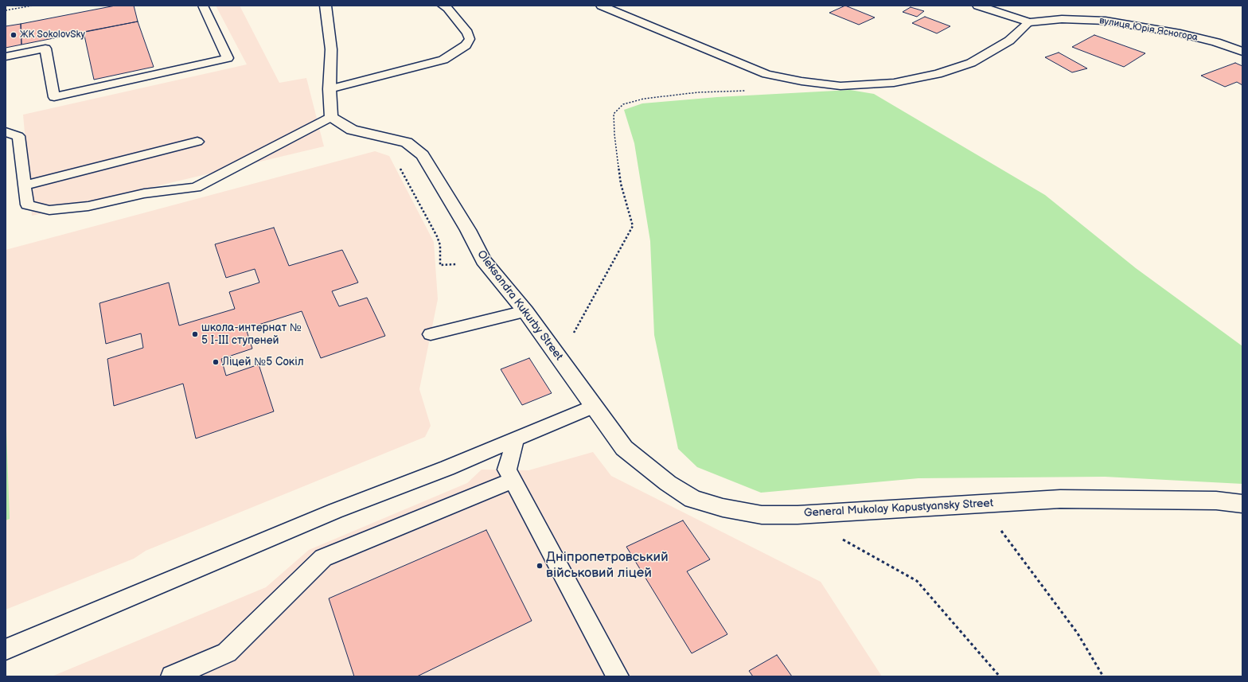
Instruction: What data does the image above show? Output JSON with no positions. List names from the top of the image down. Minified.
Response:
{"streets":{"street":["вулиця Юрія Ясногора","Oleksandra Kukurby Street","General Mukolay Kapustyansky Street"]},"crossings":[["Oleksandra Kukurby Street","General Mukolay Kapustyansky Street"]],"places":["ЖК SokolovSky","школа-интернат № 5 I-III ступеней","Ліцей №5 Сокіл","Дніпропетровський військовий ліцей"]}
